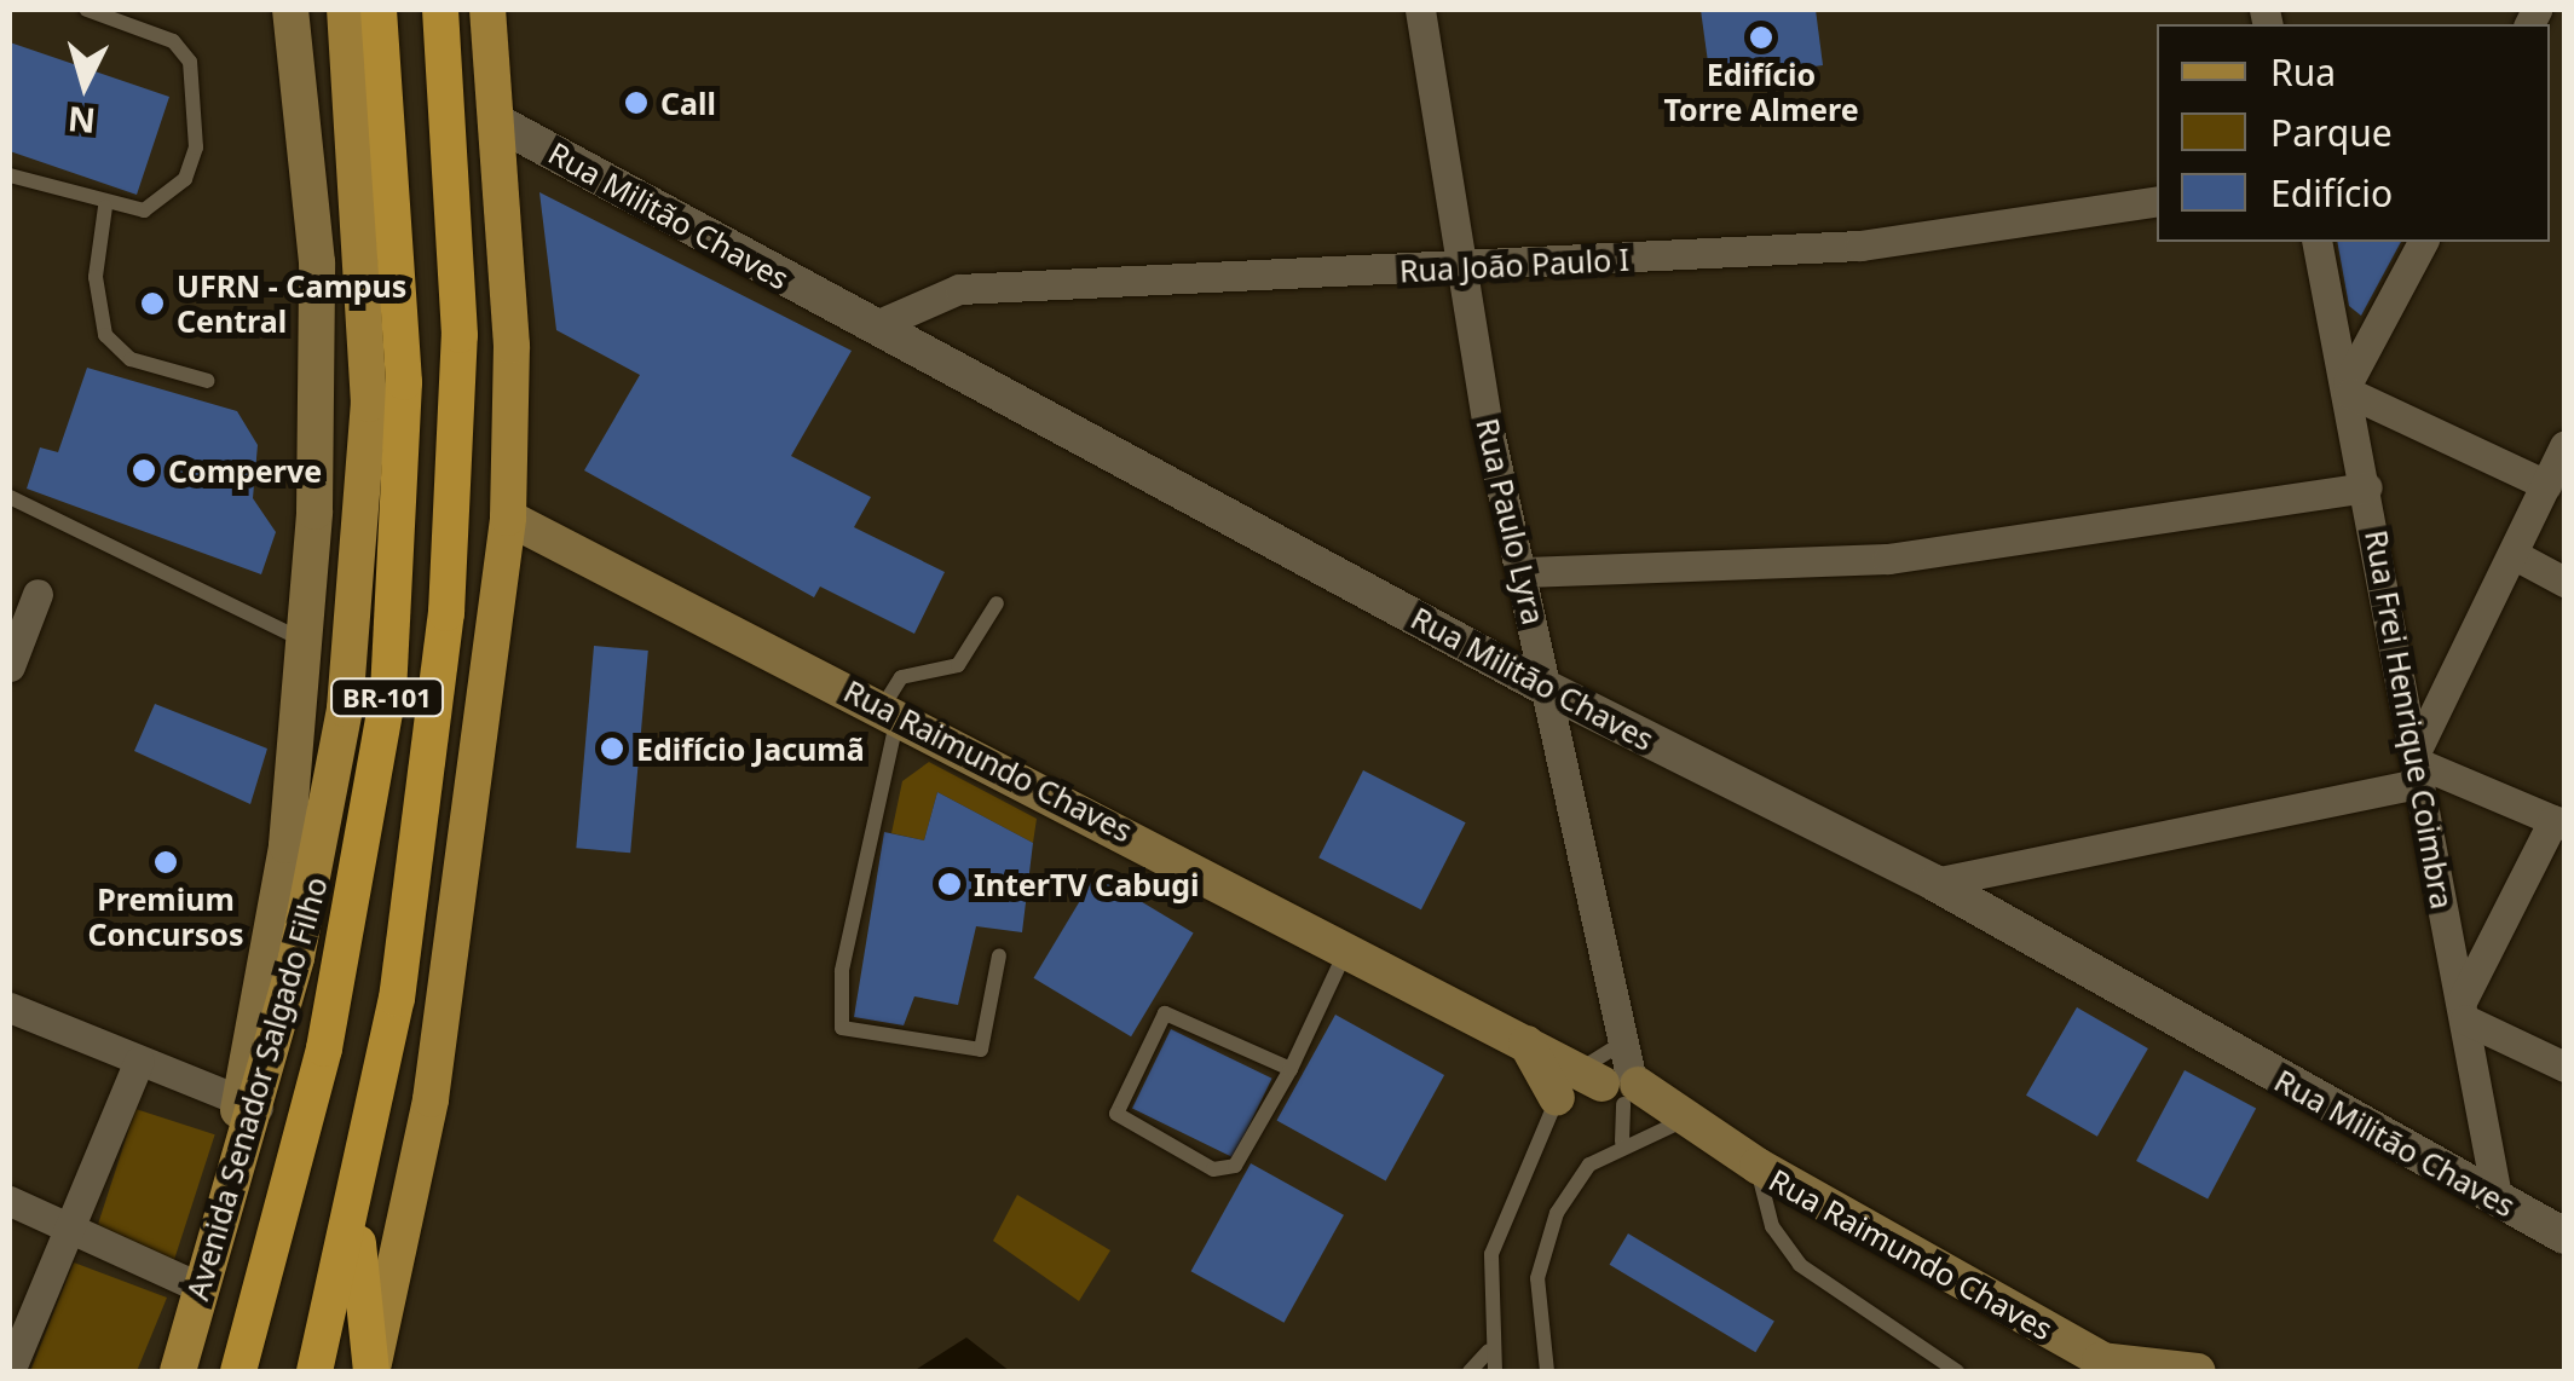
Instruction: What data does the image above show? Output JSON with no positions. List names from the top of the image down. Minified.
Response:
{"streets":{"highway":["BR-101","Avenida Senador Salgado Filho"],"main road":["Rua Raimundo Chaves"],"street":["Rua Militão Chaves","Rua João Paulo I","Rua Paulo Lyra","Rua Frei Henrique Coimbra"]},"crossings":[["Rua Militão Chaves","Rua João Paulo I"],["Rua Militão Chaves","Rua Paulo Lyra"],["Rua Militão Chaves","Rua Frei Henrique Coimbra"],["Rua João Paulo I","Rua Paulo Lyra"],["Rua Paulo Lyra","Rua Raimundo Chaves"]],"places":["Edifício Torre Almere","Call","UFRN - Campus Central","Comperve","Edifício Jacumã","Premium Concursos","InterTV Cabugi"],"legend":["Rua","Parque","Edifício"],"north":"bottom"}
